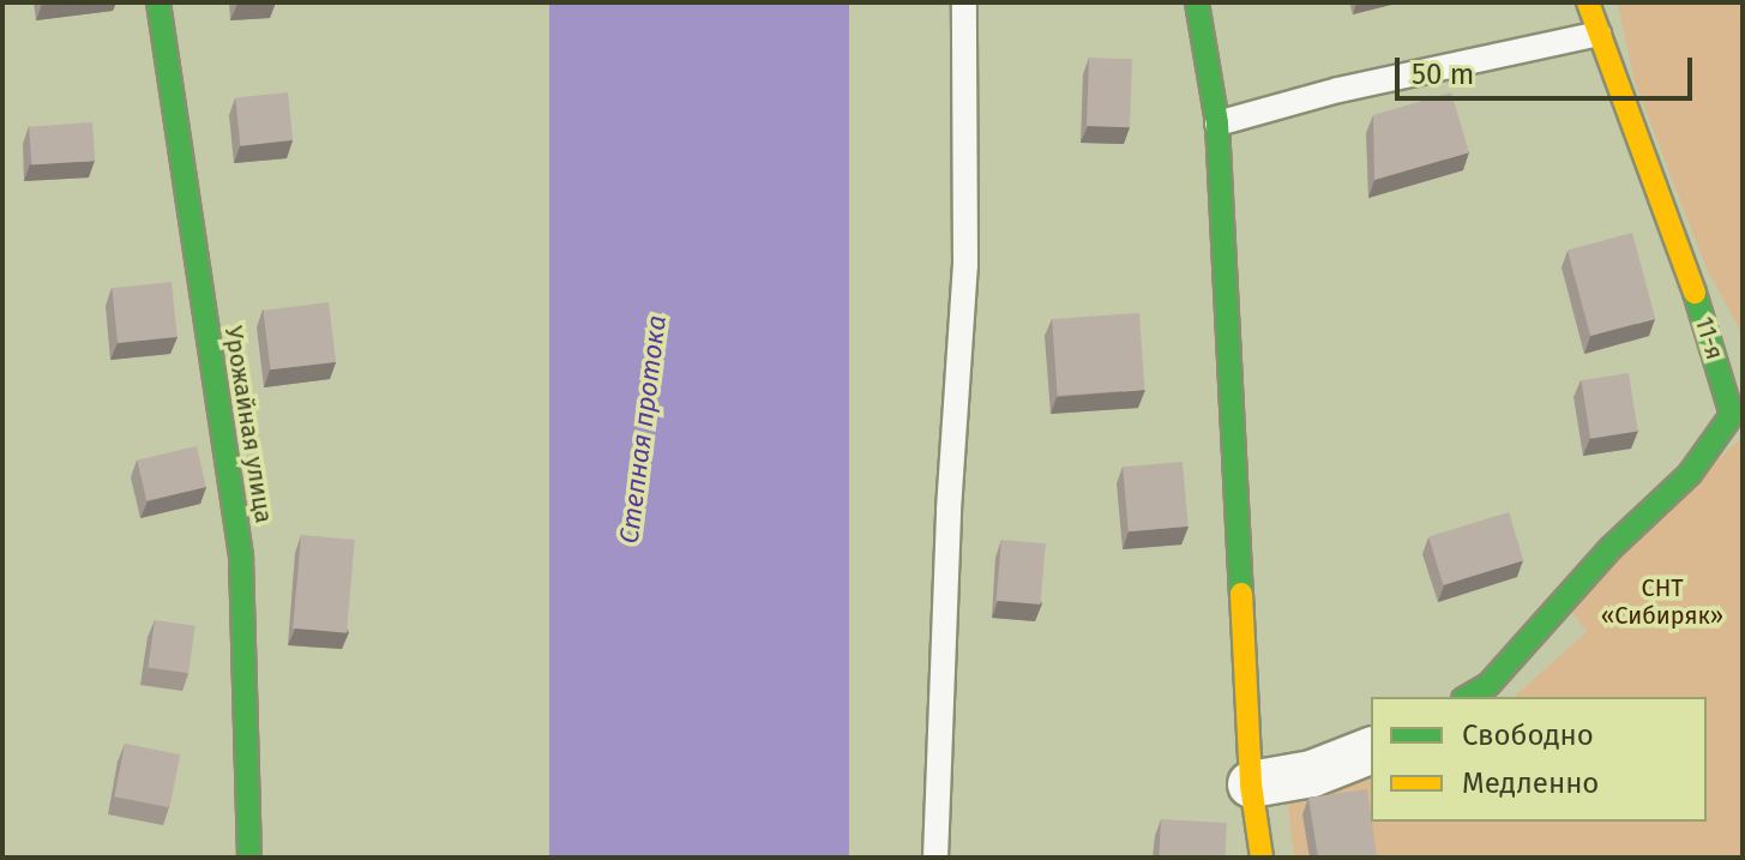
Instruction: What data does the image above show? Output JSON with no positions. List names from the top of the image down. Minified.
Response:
{"streets":{"street":["11-я","Урожайная улица"]},"water":["Степная протока"],"parks":["СНТ «Сибиряк»"],"legend":["Свободно","Медленно"],"scale_bar":"50 m"}
